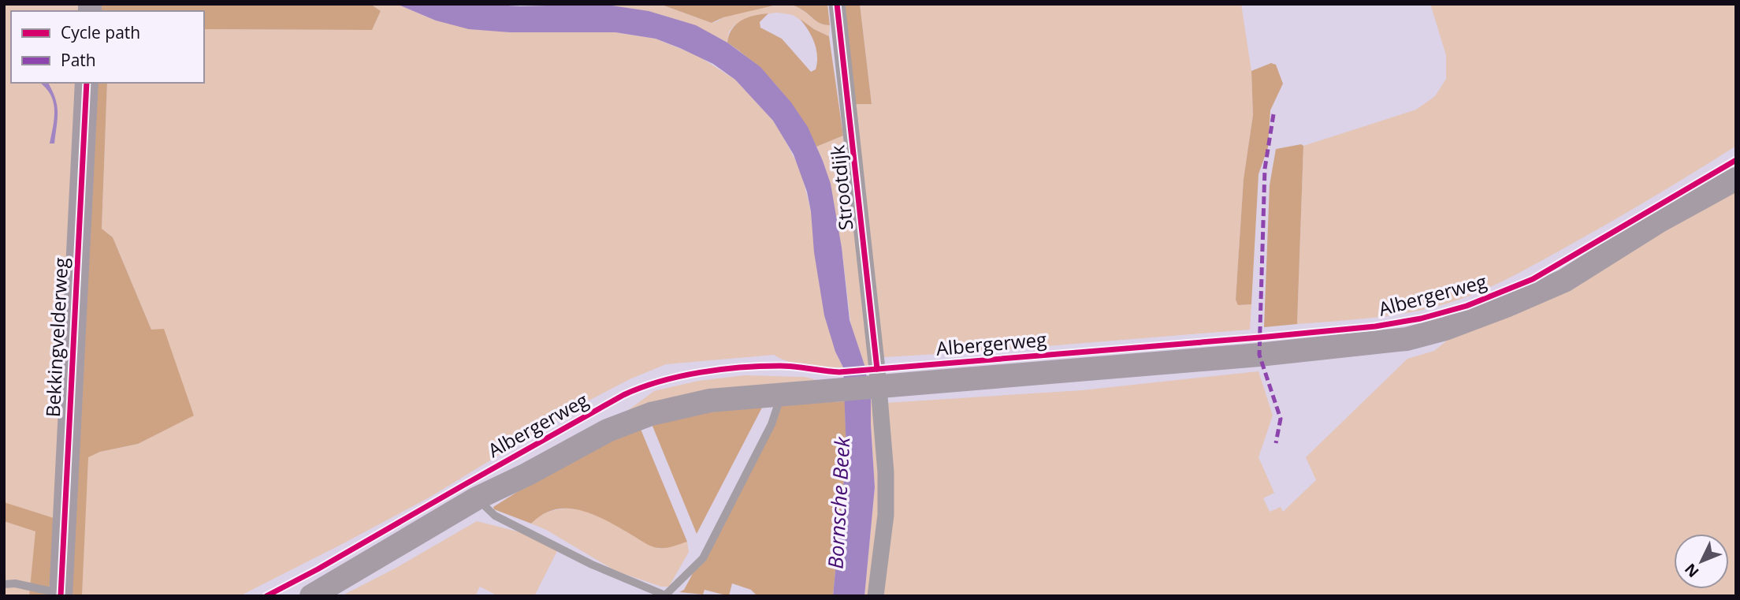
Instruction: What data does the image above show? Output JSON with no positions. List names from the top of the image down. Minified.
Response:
{"streets":{"main road":["Albergerweg","Bekkingvelderweg"],"street":["Strootdijk"]},"crossings":[["Strootdijk","Albergerweg"]],"water":["Bornsche Beek"],"legend":["Cycle path","Path"],"north":"bottom left"}
